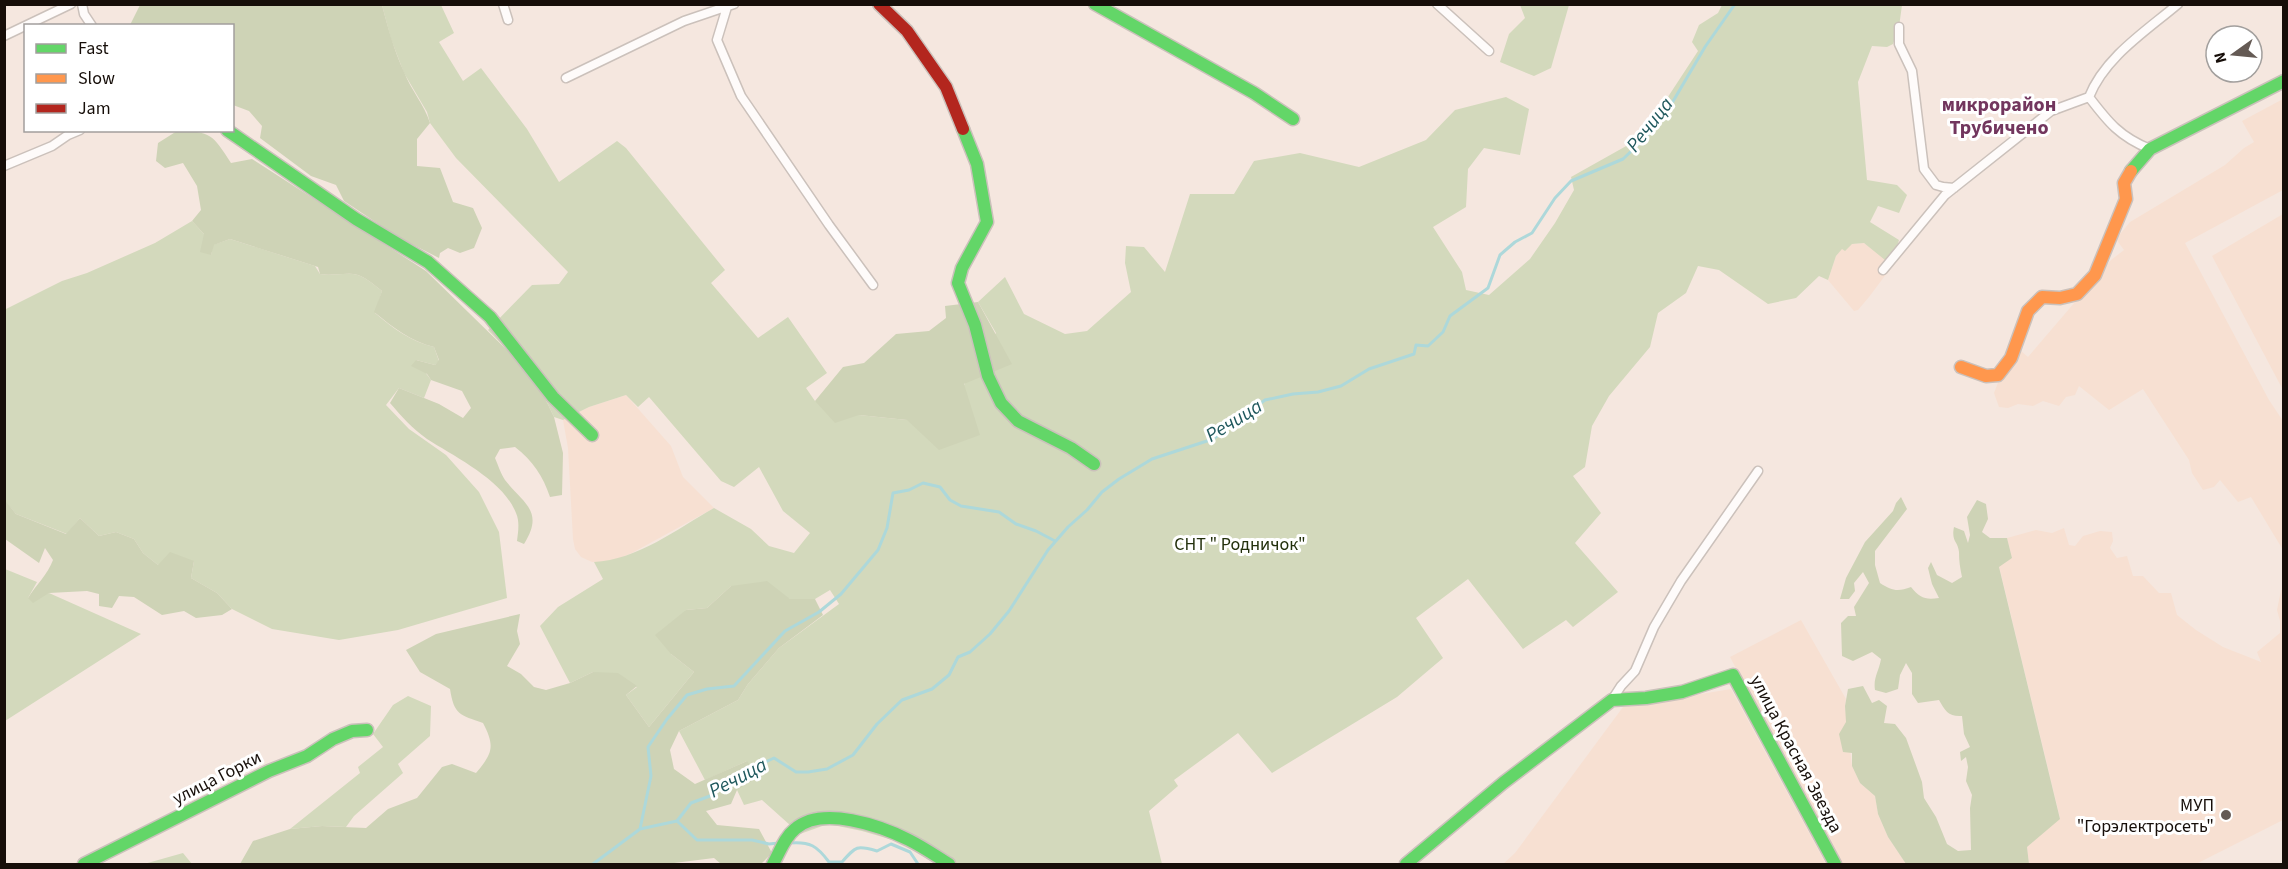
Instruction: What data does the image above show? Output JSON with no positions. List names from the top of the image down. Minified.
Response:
{"streets":{"street":["улица Красная Звезда","улица Горки"]},"districts":["микрорайон Трубичено"],"water":["Речица"],"parks":["СНТ \" Родничок\""],"places":["МУП \"Горэлектросеть\""],"legend":["Fast","Slow","Jam"],"north":"left"}
